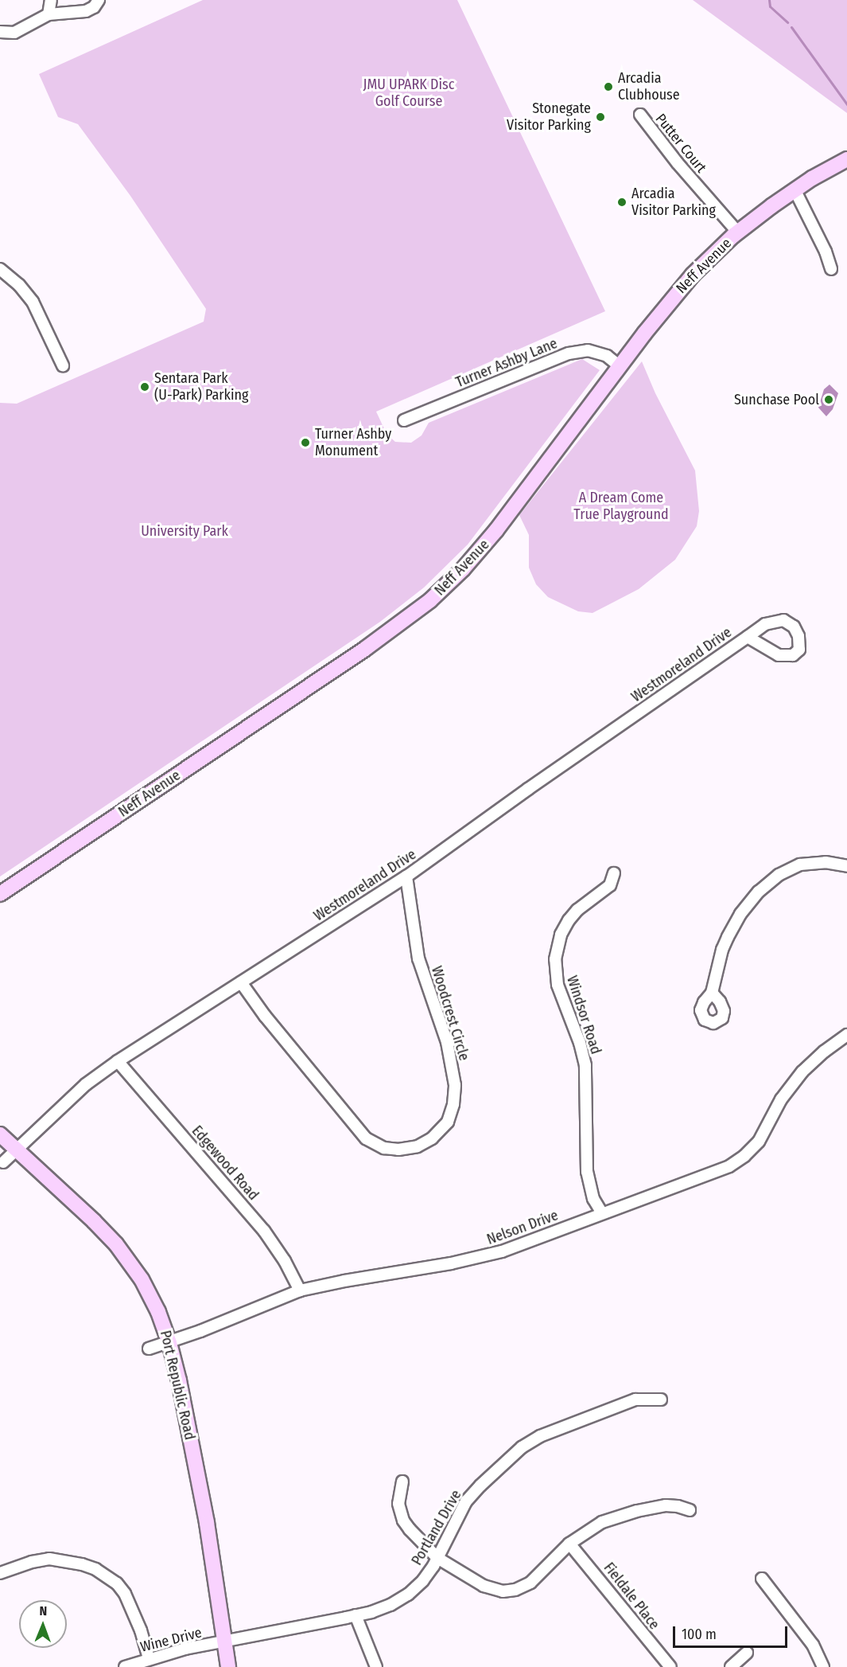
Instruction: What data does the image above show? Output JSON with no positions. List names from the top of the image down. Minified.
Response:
{"streets":{"main road":["Neff Avenue","Port Republic Road"],"street":["Putter Court","Turner Ashby Lane","Westmoreland Drive","Woodcrest Circle","Windsor Road","Edgewood Road","Nelson Drive","Portland Drive","Fieldale Place","Wine Drive"]},"crossings":[["Putter Court","Neff Avenue"],["Neff Avenue","Turner Ashby Lane"],["Westmoreland Drive","Woodcrest Circle"],["Westmoreland Drive","Edgewood Road"],["Westmoreland Drive","Port Republic Road"],["Windsor Road","Nelson Drive"],["Edgewood Road","Nelson Drive"],["Nelson Drive","Port Republic Road"],["Port Republic Road","Portland Drive"],["Port Republic Road","Wine Drive"],["Portland Drive","Wine Drive"]],"parks":["JMU UPARK Disc Golf Course","A Dream Come True Playground","University Park"],"places":["Arcadia Clubhouse","Stonegate Visitor Parking","Arcadia Visitor Parking","Sentara Park (U-Park) Parking","Sunchase Pool","Turner Ashby Monument"],"scale_bar":"100 m","north":"top"}
